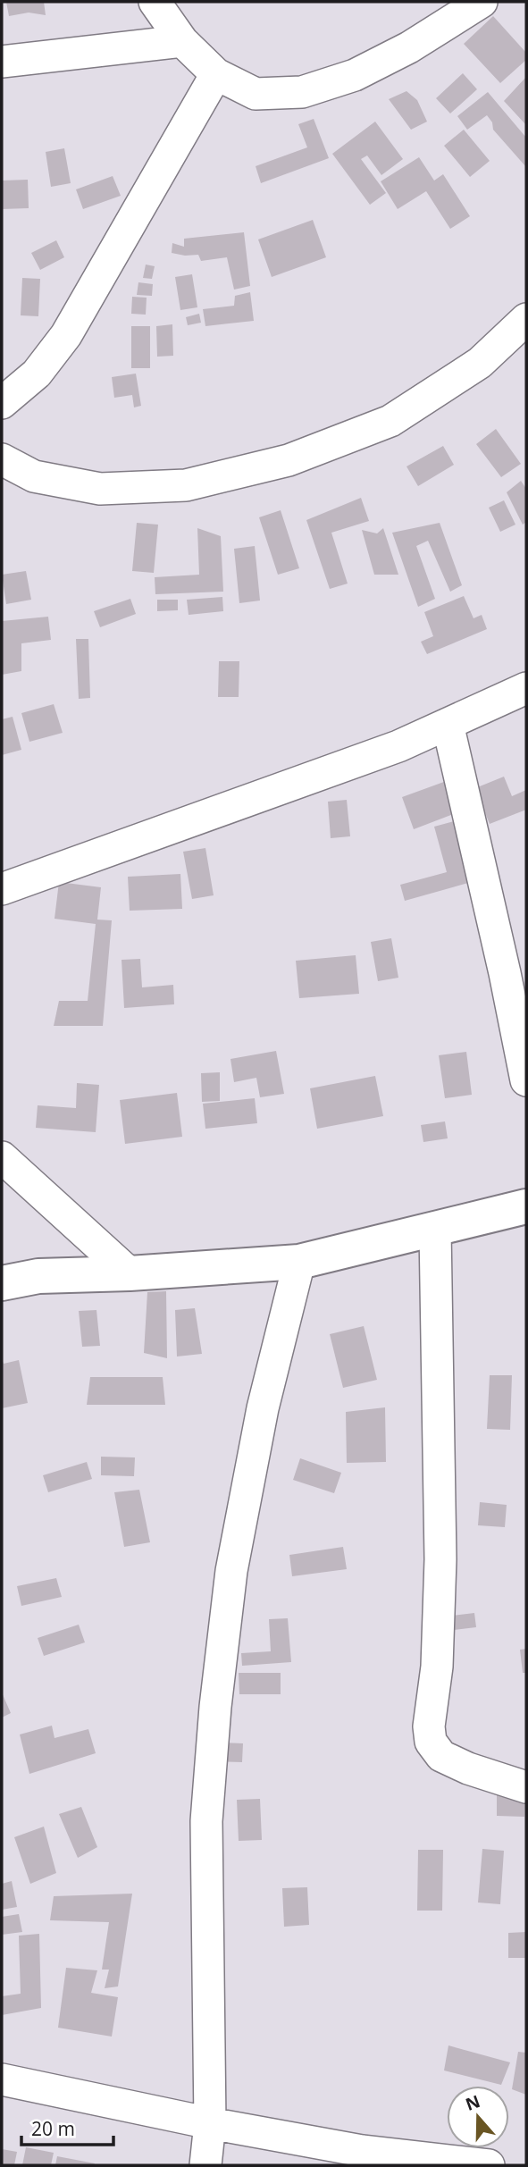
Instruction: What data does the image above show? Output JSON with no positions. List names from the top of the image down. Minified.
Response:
{"scale_bar":"20 m","north":"top"}
